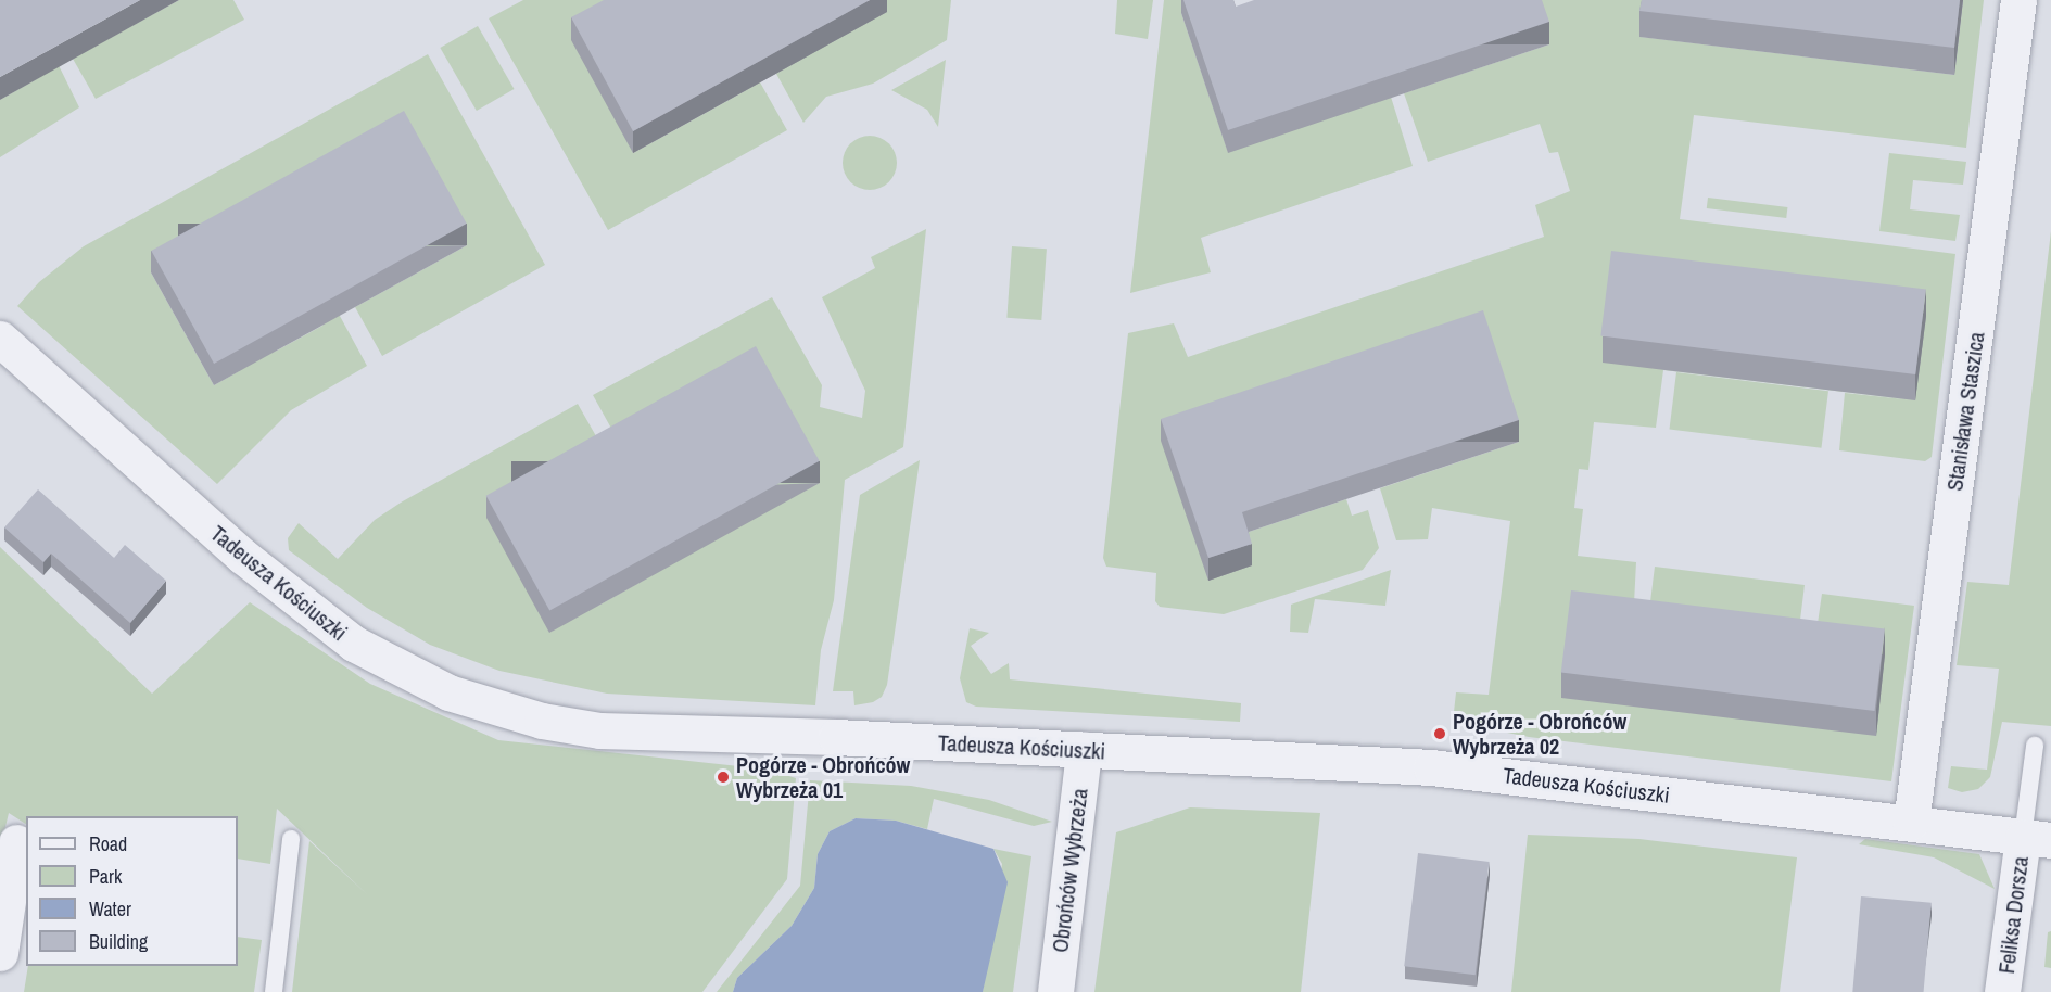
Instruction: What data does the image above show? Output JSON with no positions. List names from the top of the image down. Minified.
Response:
{"streets":{"street":["Stanisława Staszica","Tadeusza Kościuszki","Obrońców Wybrzeża","Feliksa Dorsza"]},"crossings":[["Stanisława Staszica","Tadeusza Kościuszki"],["Tadeusza Kościuszki","Obrońców Wybrzeża"],["Tadeusza Kościuszki","Feliksa Dorsza"]],"places":["Pogórze - Obrońców Wybrzeża 02","Pogórze - Obrońców Wybrzeża 01"],"legend":["Road","Park","Water","Building"]}
